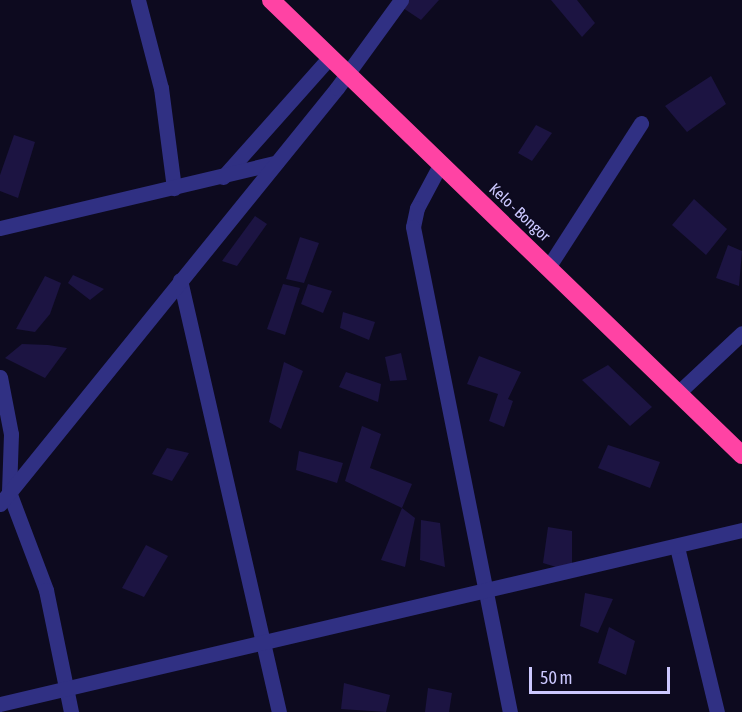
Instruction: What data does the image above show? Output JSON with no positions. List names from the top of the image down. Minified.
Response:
{"streets":{"highway":["Kelo - Bongor"]},"scale_bar":"50 m"}
